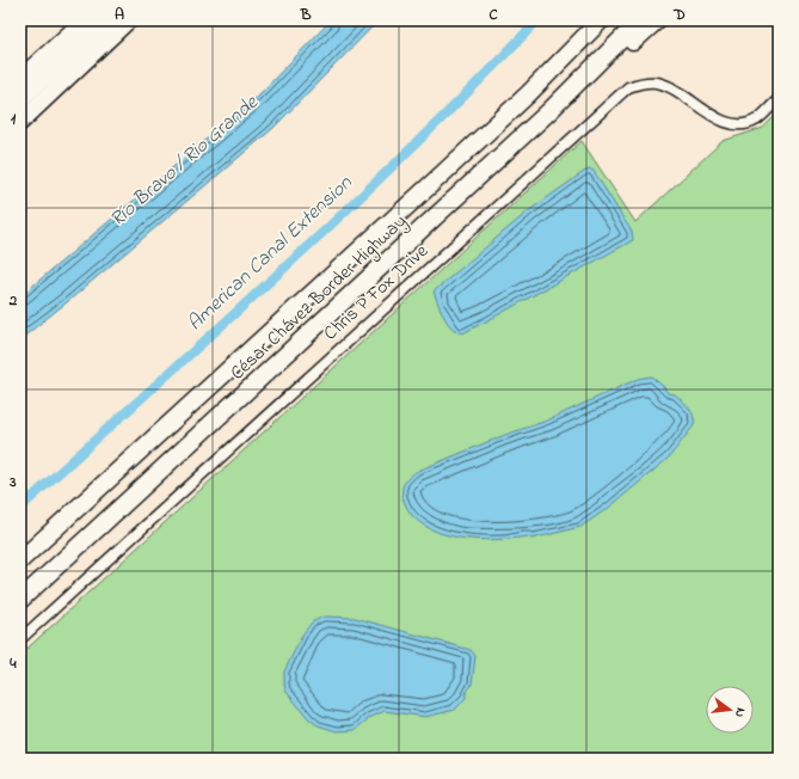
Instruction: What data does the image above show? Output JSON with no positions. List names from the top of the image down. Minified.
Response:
{"streets":{"highway":["César Chávez Border Highway"],"street":["Chris P Fox Drive"]},"water":["Río Bravo / Rio Grande","American Canal Extension"],"north":"right","grid":{"columns":["A","B","C","D"],"rows":["1","2","3","4"]}}
